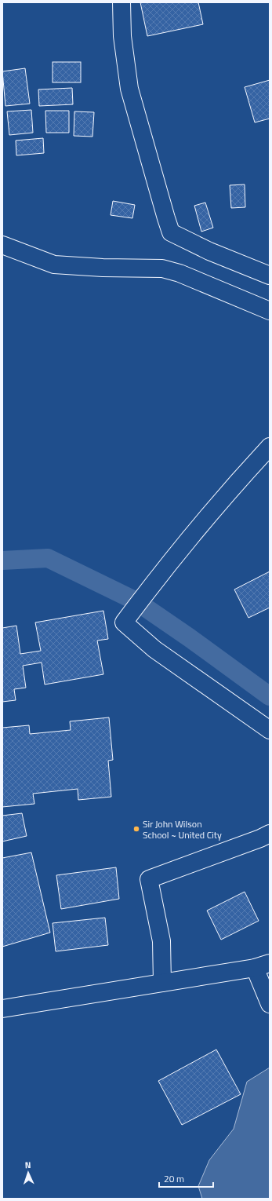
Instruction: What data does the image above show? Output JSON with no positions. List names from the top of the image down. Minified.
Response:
{"places":["Sir John Wilson School ~ United City"],"scale_bar":"20 m","north":"top"}
